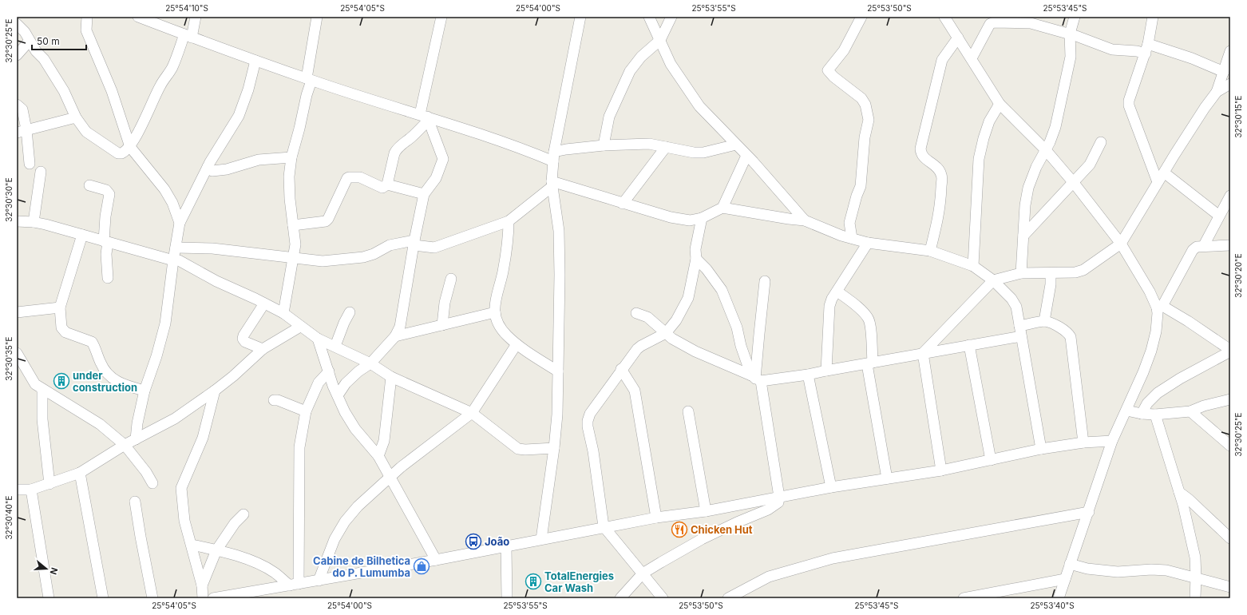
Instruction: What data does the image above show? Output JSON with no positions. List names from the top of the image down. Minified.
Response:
{"places":{"building":["under construction","TotalEnergies Car Wash"],"restaurant":["Chicken Hut"],"bus stop":["João"],"shop":["Cabine de Bilhetica do P. Lumumba"]},"scale_bar":"50 m","north":"right","coordinates":["25°54'10\"S","25°54'05\"S","25°54'00\"S","25°53'55\"S","25°53'50\"S","25°53'45\"S","32°30'25\"E","32°30'15\"E","32°30'30\"E","32°30'20\"E","32°30'35\"E","32°30'40\"E","25°53'40\"S"]}
